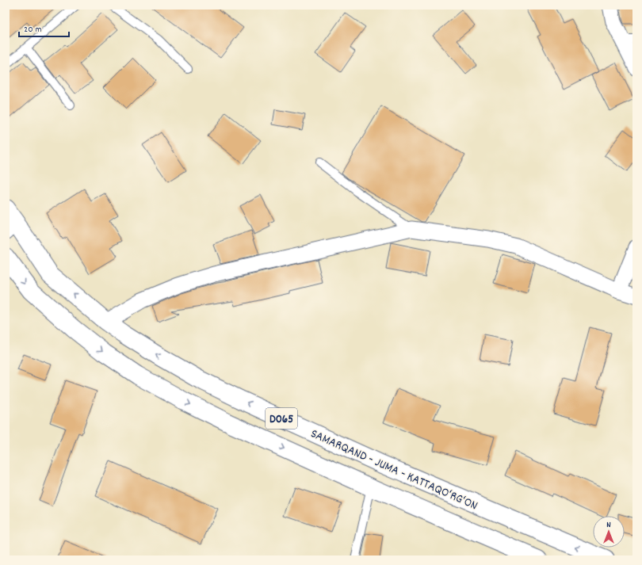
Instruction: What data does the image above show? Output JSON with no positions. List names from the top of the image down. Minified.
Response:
{"streets":{"main road":["D065","SAMARQAND - JUMA - KATTAQO‘RG‘ON"]},"scale_bar":"20 m","north":"top"}
